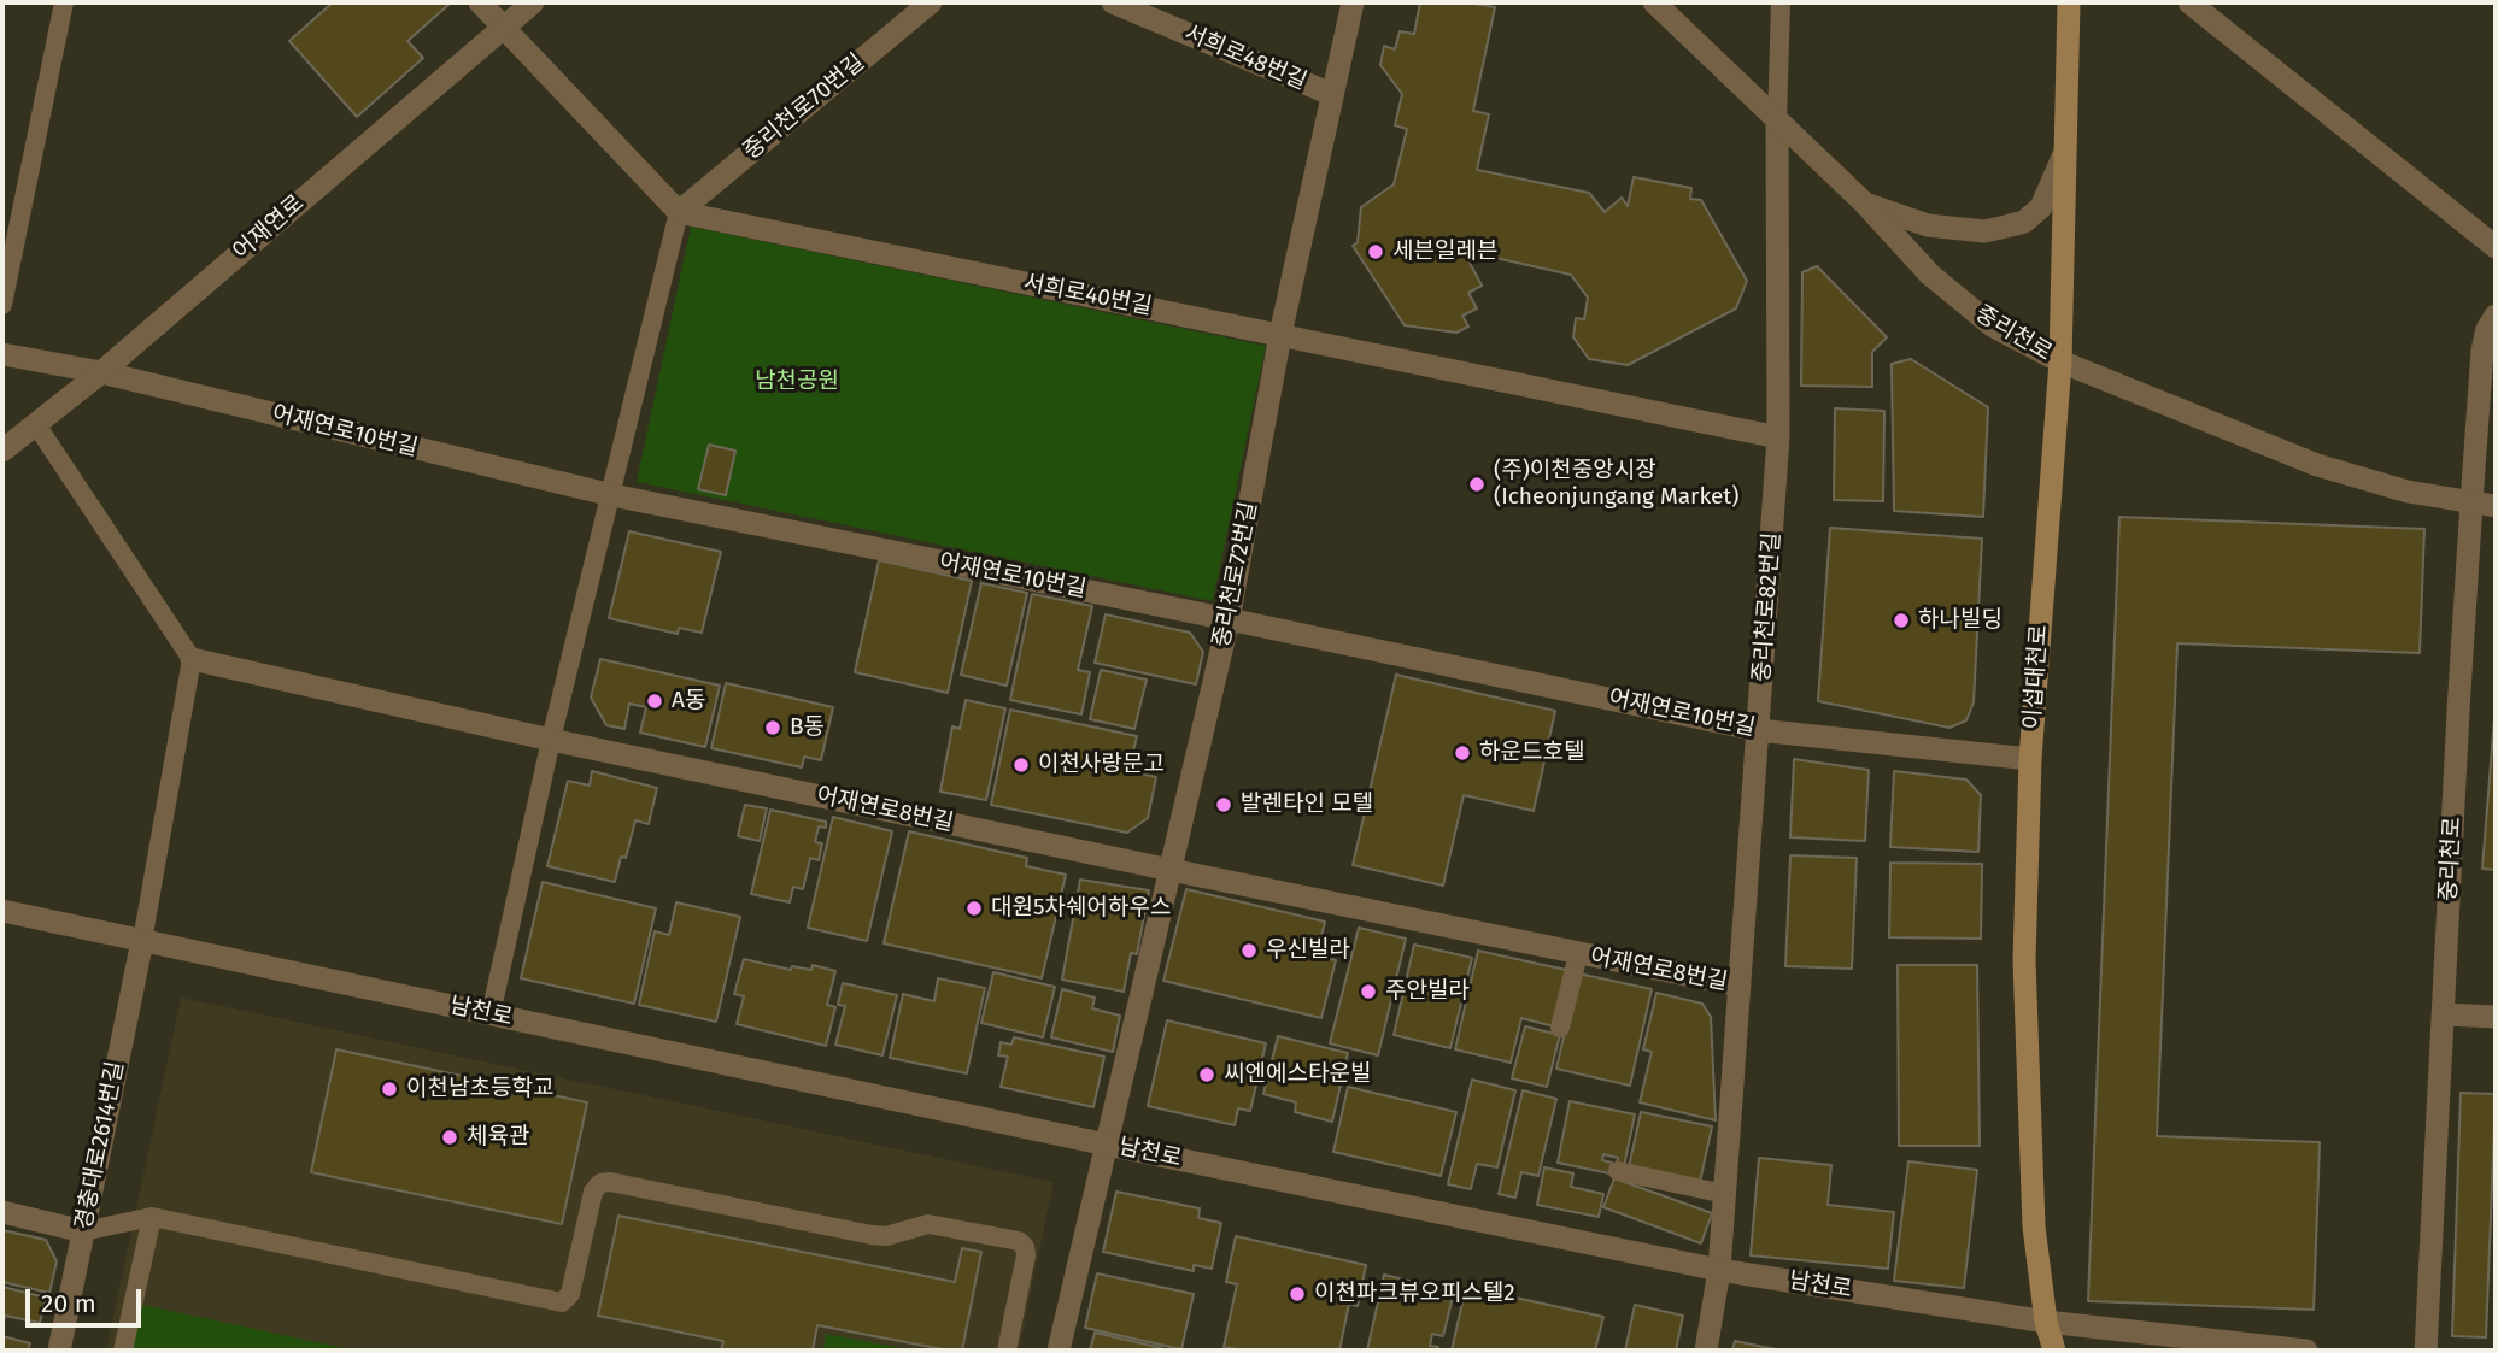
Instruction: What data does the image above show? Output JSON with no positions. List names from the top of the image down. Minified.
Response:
{"streets":{"main road":["이섭대천로"],"street":["서희로48번길","중리천로70번길","어재연로","서희로40번길","중리천로","어재연로10번길","중리천로72번길","중리천로82번길","어재연로8번길","남천로","경충대로2614번길"]},"crossings":[["서희로48번길","중리천로72번길"],["중리천로70번길","서희로40번길"],["어재연로","어재연로10번길"],["서희로40번길","중리천로72번길"],["서희로40번길","중리천로82번길"],["중리천로","중리천로82번길"],["중리천로","이섭대천로"],["어재연로10번길","중리천로72번길"],["어재연로10번길","중리천로82번길"],["어재연로10번길","이섭대천로"],["중리천로72번길","어재연로8번길"],["중리천로72번길","남천로"],["중리천로82번길","어재연로8번길"],["중리천로82번길","남천로"],["이섭대천로","남천로"],["남천로","경충대로2614번길"]],"parks":["남천공원"],"places":["세븐일레븐","(주)이천중앙시장 (Icheonjungang Market)","하나빌딩","A동","B동","하운드호텔","이천사랑문고","발렌타인 모텔","대원5차쉐어하우스","우신빌라","주안빌라","씨엔에스타운빌","이천남초등학교","체육관","이천파크뷰오피스텔2"],"scale_bar":"20 m"}
